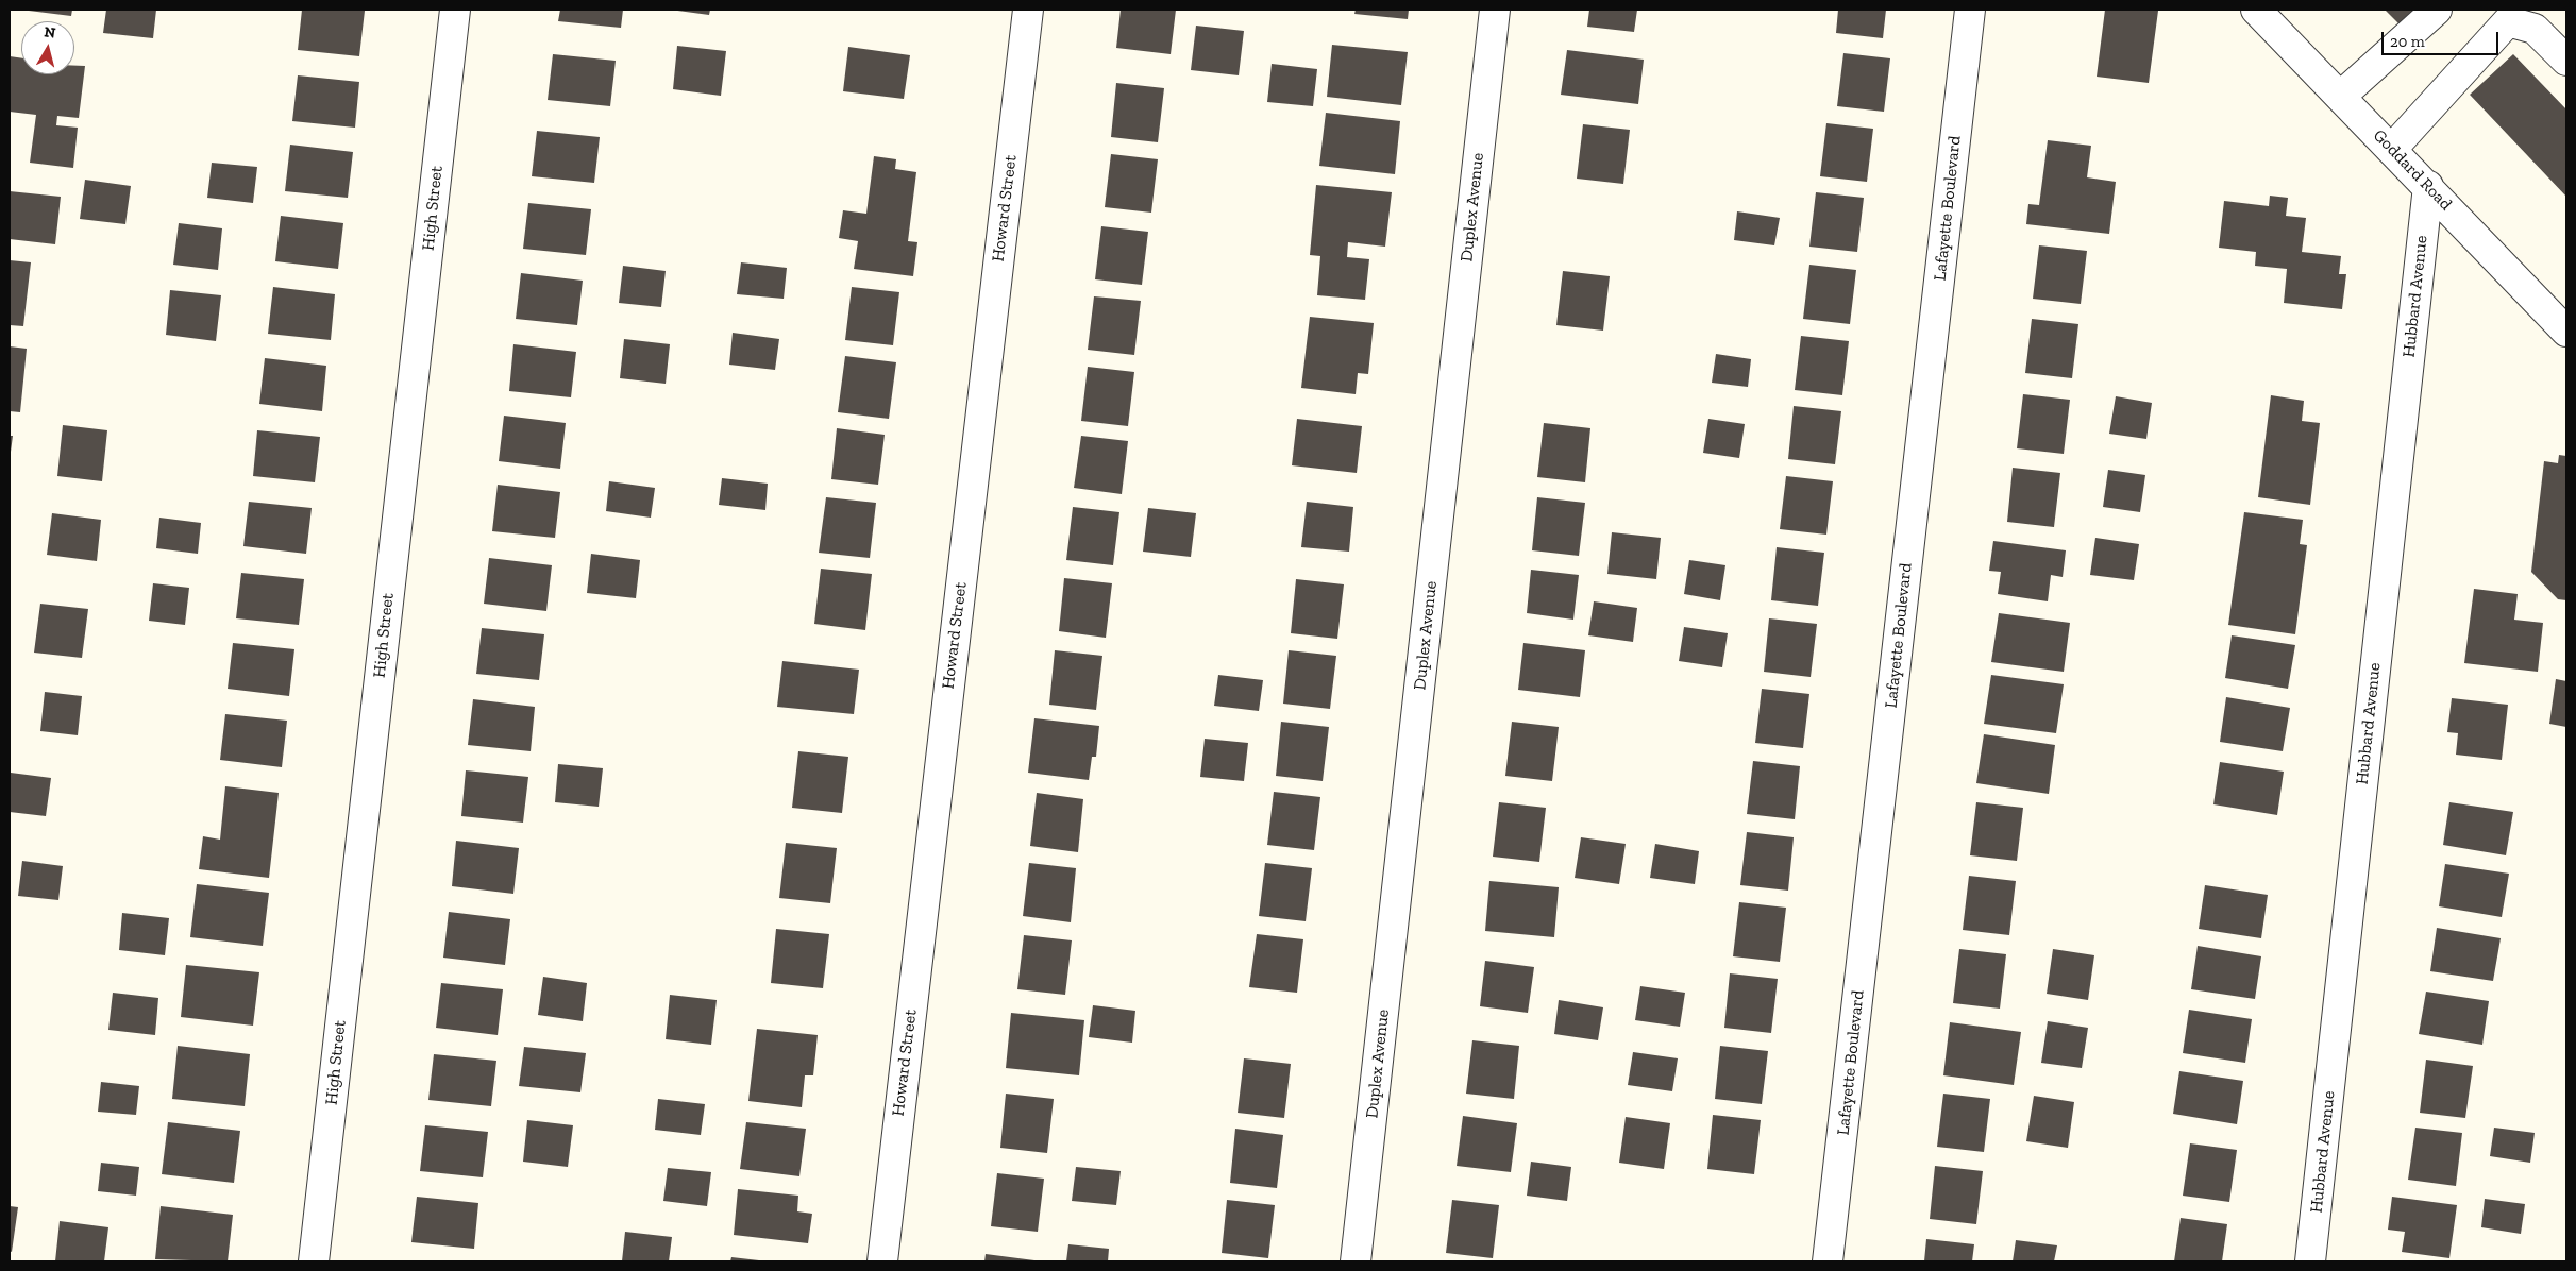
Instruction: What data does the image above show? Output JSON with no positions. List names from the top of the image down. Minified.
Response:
{"streets":{"street":["Goddard Road","Duplex Avenue","High Street","Howard Street","Lafayette Boulevard","Hubbard Avenue"]},"crossings":[["Goddard Road","Hubbard Avenue"]],"scale_bar":"20 m","north":"top"}
